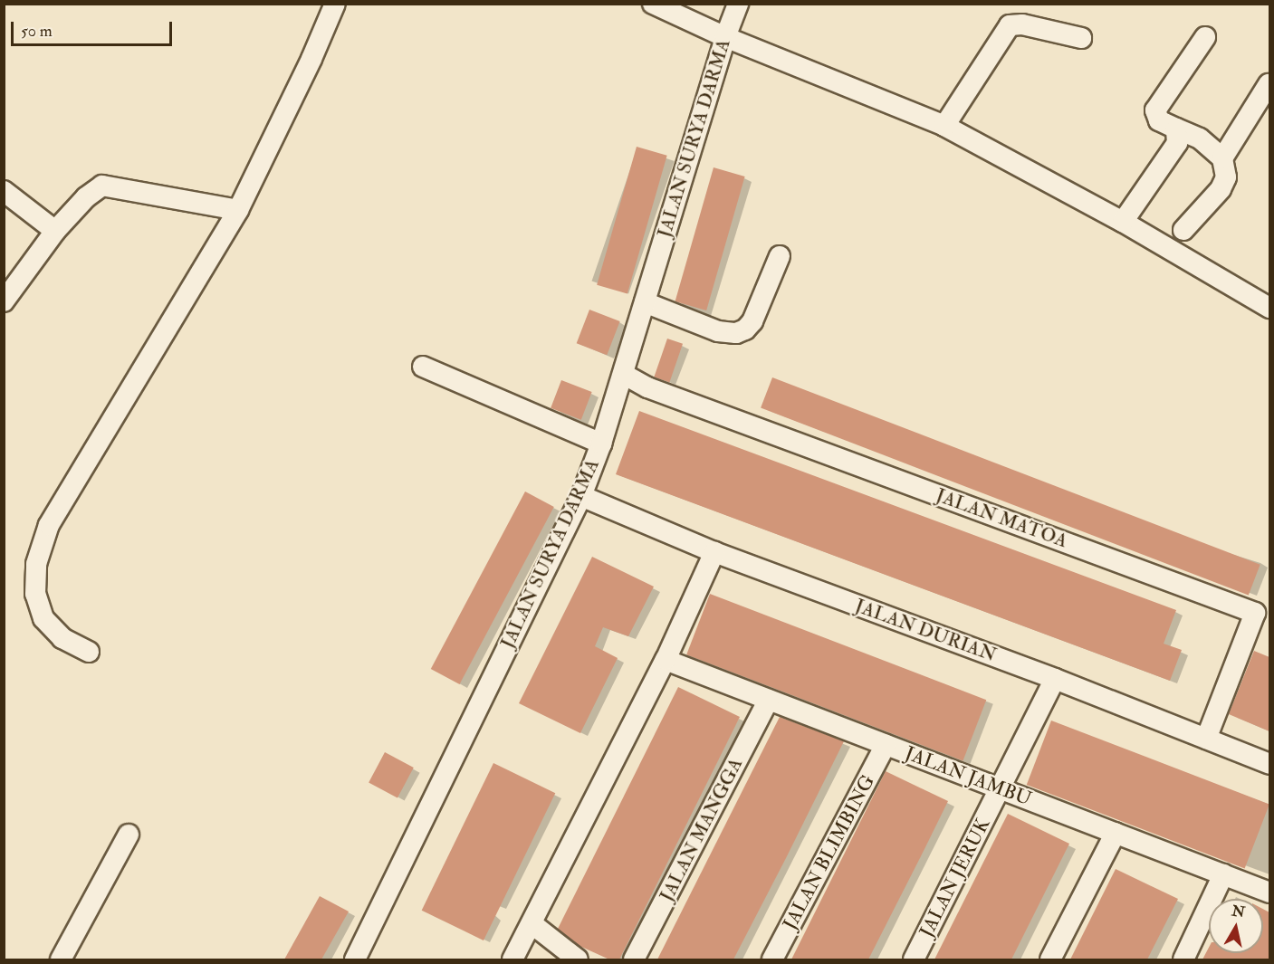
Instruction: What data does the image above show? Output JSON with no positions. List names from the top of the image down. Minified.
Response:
{"streets":{"street":["JALAN SURYA DARMA","JALAN MATOA","JALAN DURIAN","JALAN JAMBU","JALAN MANGGA","JALAN BLIMBING","JALAN JERUK"]},"crossings":[["JALAN SURYA DARMA","JALAN MATOA"],["JALAN SURYA DARMA","JALAN DURIAN"],["JALAN MATOA","JALAN DURIAN"],["JALAN DURIAN","JALAN JERUK"],["JALAN JAMBU","JALAN MANGGA"],["JALAN JAMBU","JALAN BLIMBING"],["JALAN JAMBU","JALAN JERUK"]],"scale_bar":"50 m","north":"top"}
